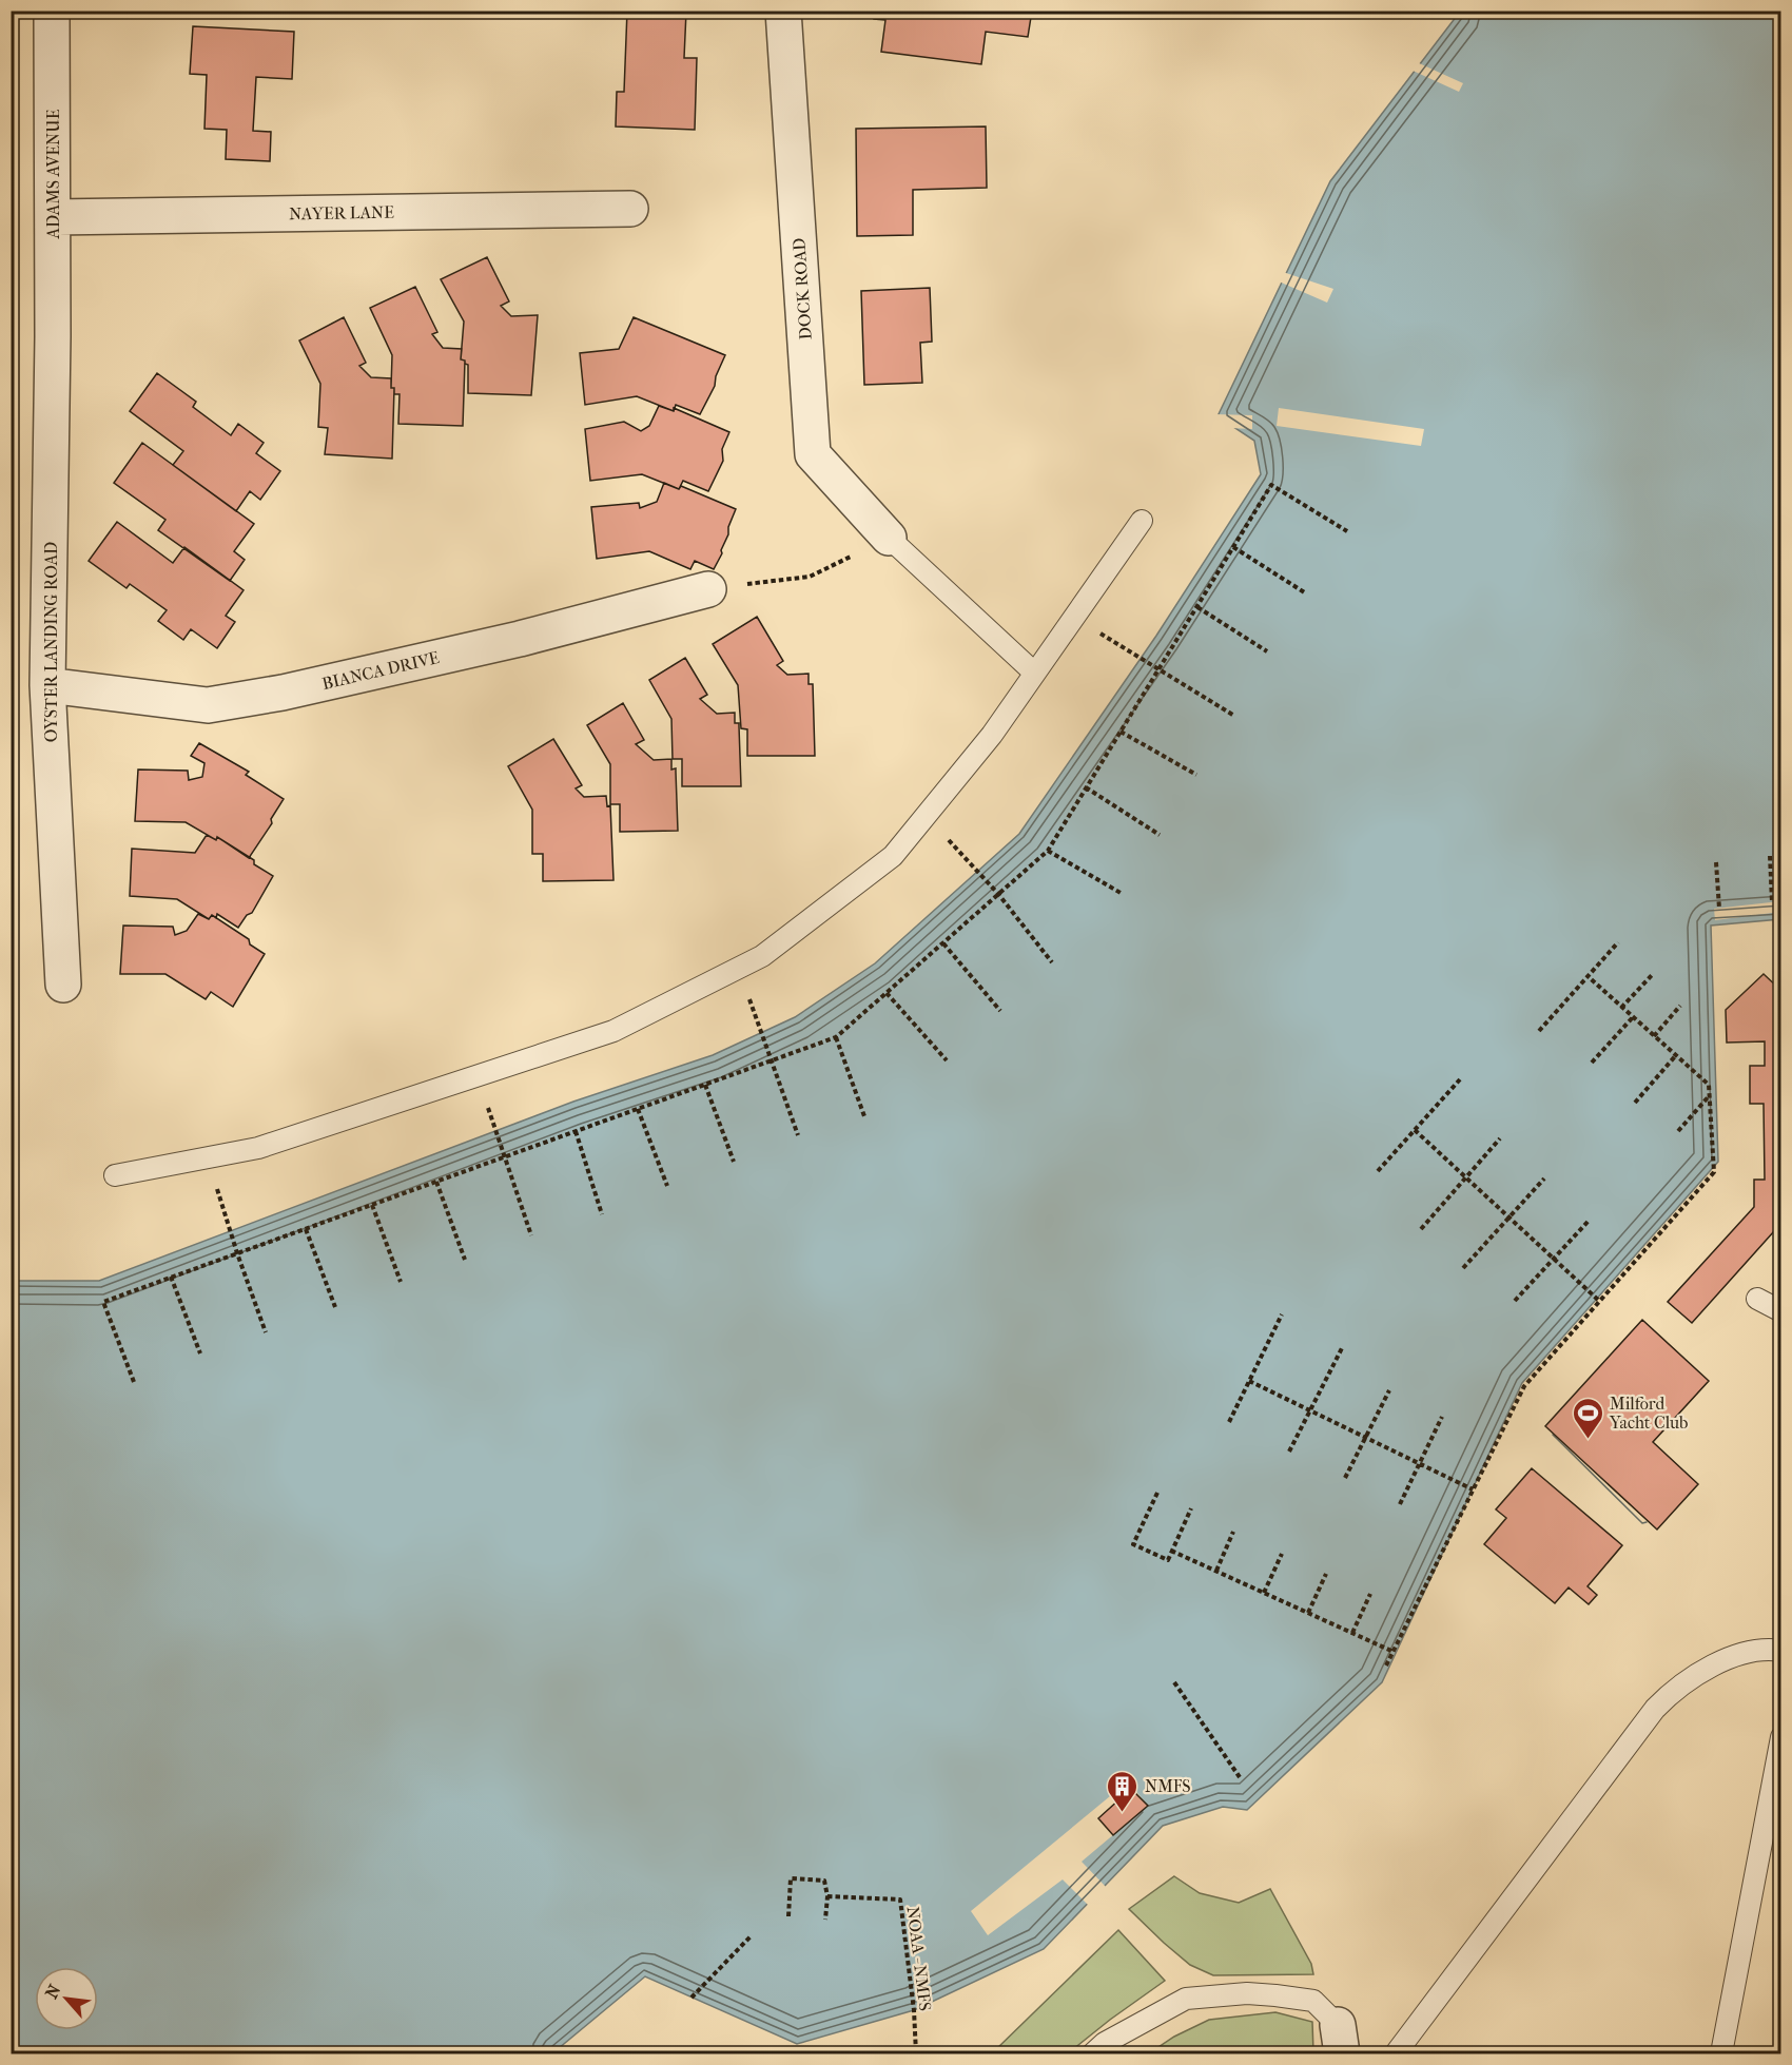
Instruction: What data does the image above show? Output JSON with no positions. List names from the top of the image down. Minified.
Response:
{"streets":{"street":["ADAMS AVENUE","NAYER LANE","DOCK ROAD","OYSTER LANDING ROAD","BIANCA DRIVE"],"path":["NOAA - NMFS"]},"crossings":[["ADAMS AVENUE","NAYER LANE"],["ADAMS AVENUE","OYSTER LANDING ROAD"],["OYSTER LANDING ROAD","BIANCA DRIVE"]],"places":{"sports":["Milford Yacht Club"],"building":["NMFS"]},"north":"top left"}
